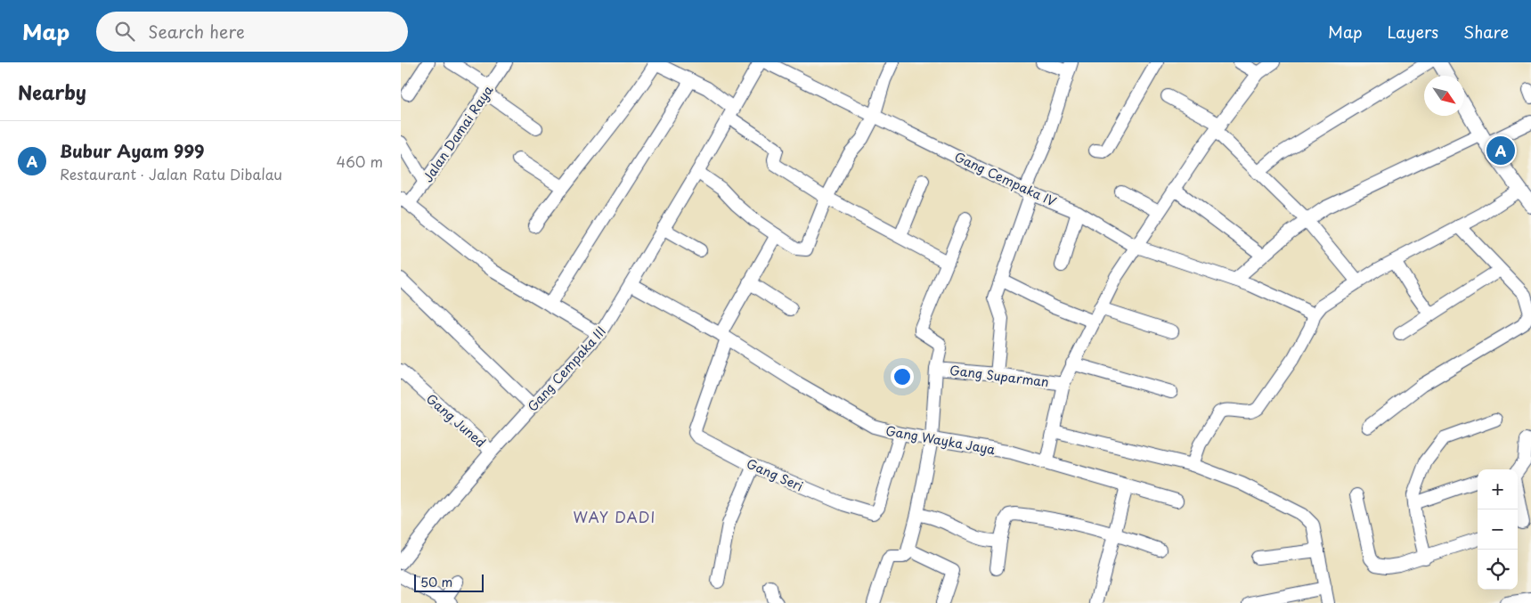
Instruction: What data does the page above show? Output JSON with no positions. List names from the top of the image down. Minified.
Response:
{"streets":{"street":["Jalan Damai Raya","Gang Cempaka IV","Gang Cempaka III","Gang Suparman","Gang Juned","Gang Wayka Jaya","Gang Seri"]},"crossings":[["Gang Cempaka III","Gang Juned"],["Gang Cempaka III","Gang Wayka Jaya"],["Gang Wayka Jaya","Gang Seri"]],"districts":["WAY DADI"],"scale_bar":"50 m","north":"bottom right","page":{"header":"Map","search":"Search here","nav":["Map","Layers","Share"],"heading":"Nearby","list":[{"mark":"A","name":"Bubur Ayam 999","note":"Restaurant · Jalan Ratu Dibalau","value":"460 m"}],"pins":"A","map_buttons":["+","−"],"scale":"50 m"}}
